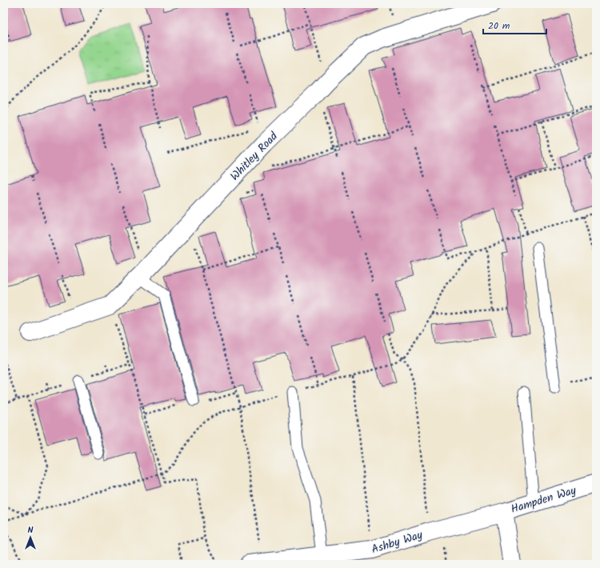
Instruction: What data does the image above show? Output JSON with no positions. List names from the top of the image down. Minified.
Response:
{"streets":{"street":["Whitley Road","Hampden Way","Ashby Way"]},"crossings":[["Hampden Way","Ashby Way"]],"scale_bar":"20 m","north":"top"}
